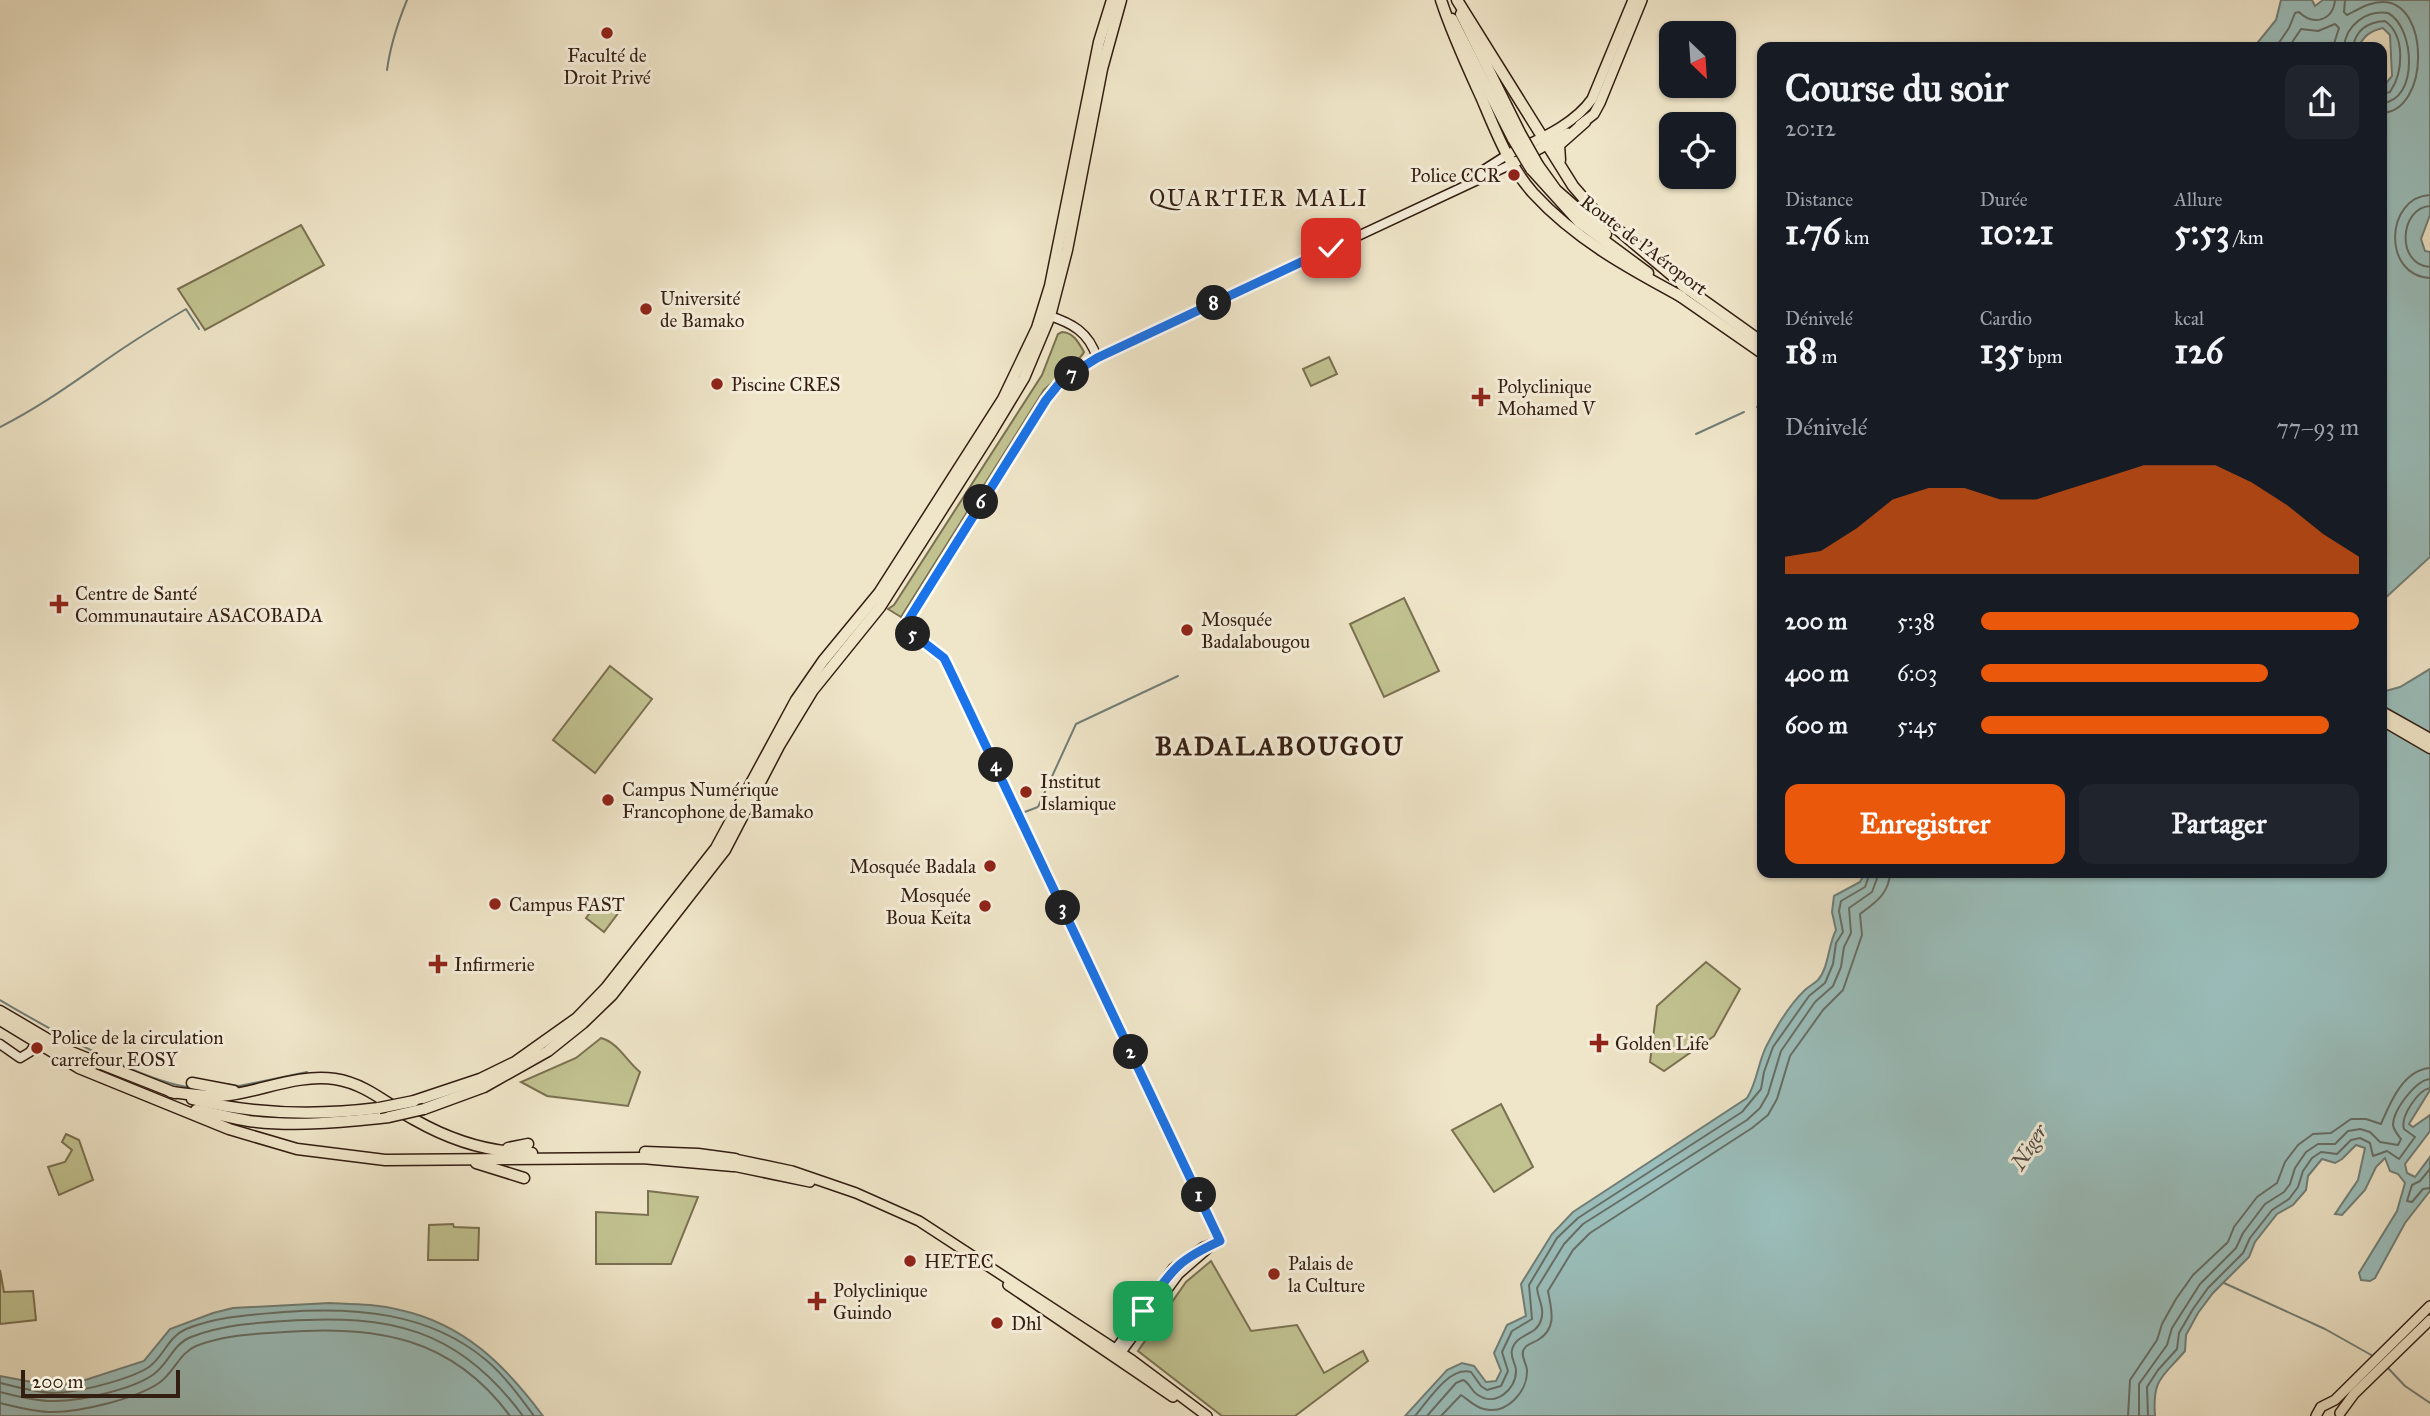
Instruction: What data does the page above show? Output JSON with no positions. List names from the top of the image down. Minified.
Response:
{"streets":{"highway":["Route de l'Aéroport"]},"districts":["QUARTIER MALI","BADALABOUGOU"],"water":["Niger"],"places":{"other":["Faculté de Droit Privé","Police CCR","Université de Bamako","Piscine CRES","Mosquée Badalabougou","Institut Islamique","Campus Numérique Francophone de Bamako","Mosquée Badala","Campus FAST","Mosquée Boua Keïta","Police de la circulation carrefour EOSY","HETEC","Palais de la Culture","Dhl"],"health":["Polyclinique Mohamed V","Centre de Santé Communautaire ASACOBADA","Infirmerie","Golden Life","Polyclinique Guindo"]},"scale_bar":"200 m","north":"bottom right","page":{"heading":["Course du soir","20:12"],"stats":[["Distance","1.76 km"],["Durée","10:21"],["Allure","5:53 /km"],["Dénivelé","18 m"],["Cardio","135 bpm"],["kcal","126"]],"pins":["8","7","6","5","4","3","2","1"],"chart":["Dénivelé","77–93 m"],"list":[{"name":"200 m","note":"5:38"},{"name":"400 m","note":"6:03"},{"name":"600 m","note":"5:45"}],"buttons":["Enregistrer","Partager"],"scale":"200 m"}}
